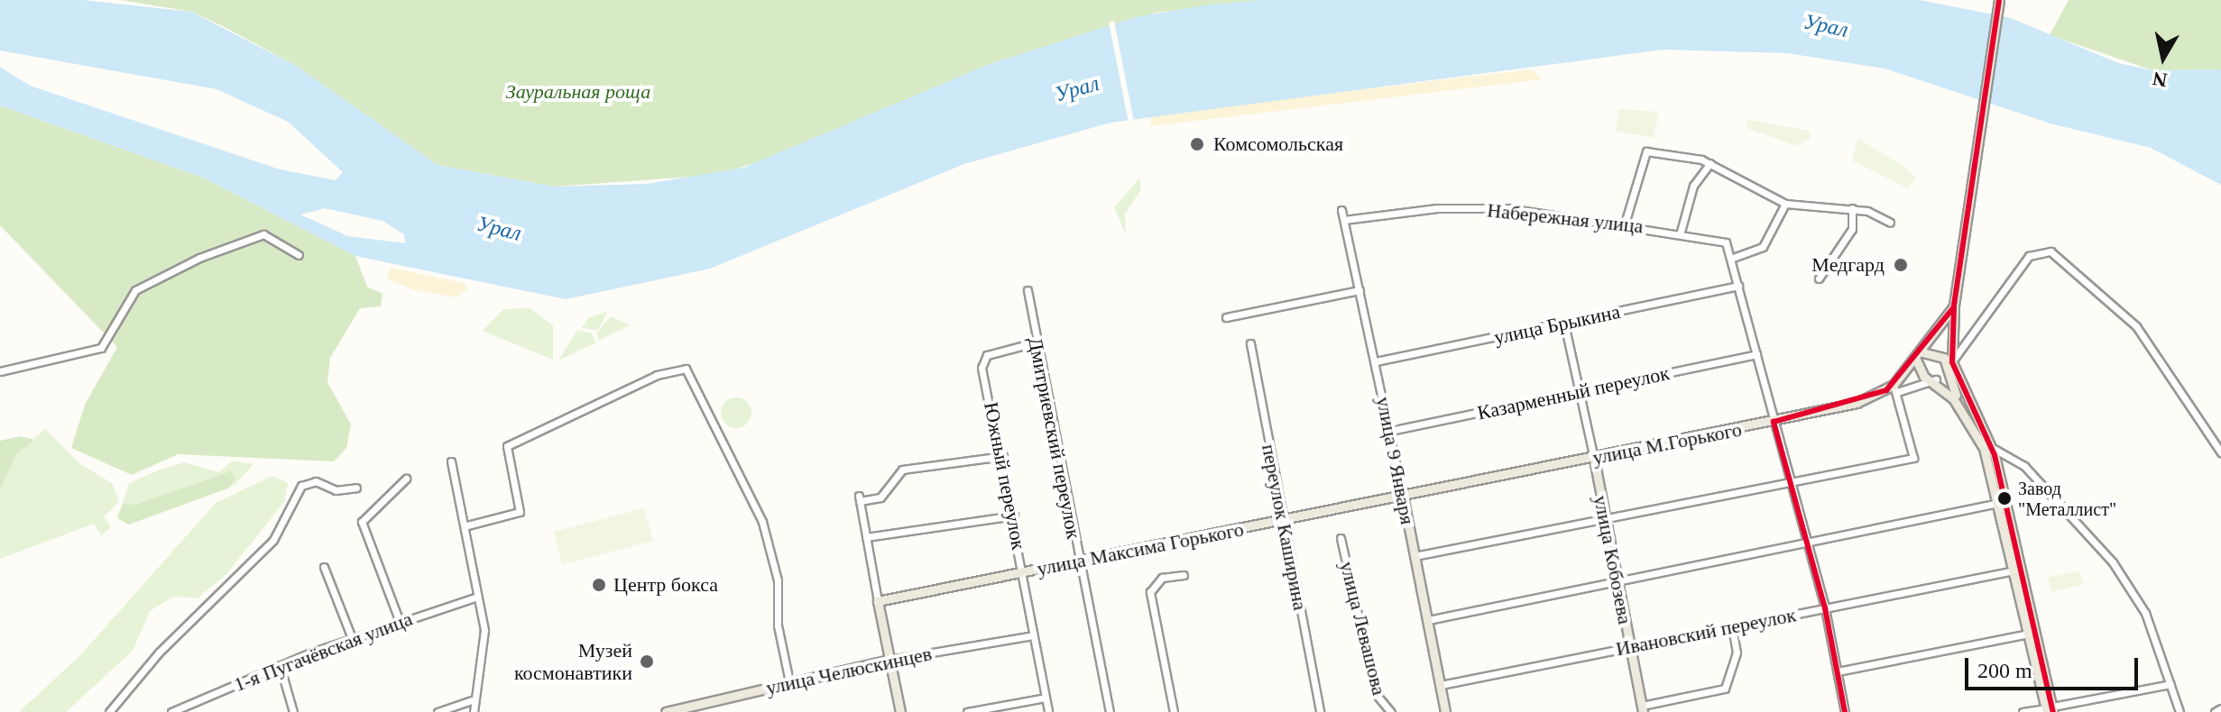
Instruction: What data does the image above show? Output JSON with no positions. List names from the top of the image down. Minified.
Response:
{"streets":{"main road":["улица М.Горького","улица 9 Января","улица Максима Горького","улица Кобозева","улица Челюскинцев"],"street":["Набережная улица","улица Брыкина","Казарменный переулок","Дмитриевский переулок","Южный переулок","переулок Каширина","улица Левашова","Ивановский переулок","1-я Пугачёвская улица"]},"crossings":[["Набережная улица","улица 9 Января"],["улица Брыкина","улица 9 Января"],["улица Брыкина","улица Кобозева"],["Казарменный переулок","улица 9 Января"],["Казарменный переулок","улица Кобозева"],["Дмитриевский переулок","Южный переулок"],["Дмитриевский переулок","улица Максима Горького"],["улица М.Горького","улица 9 Января"],["улица М.Горького","улица Максима Горького"],["улица М.Горького","улица Кобозева"],["улица 9 Января","улица Максима Горького"],["улица 9 Января","Ивановский переулок"],["Южный переулок","улица Максима Горького"],["Южный переулок","улица Челюскинцев"],["переулок Каширина","улица Максима Горького"],["улица Кобозева","Ивановский переулок"]],"water":["Урал"],"parks":["Зауральная роща"],"places":["Комсомольская","Медгард","Завод \"Металлист\"","Центр бокса","Музей космонавтики"],"scale_bar":"200 m","north":"bottom"}
